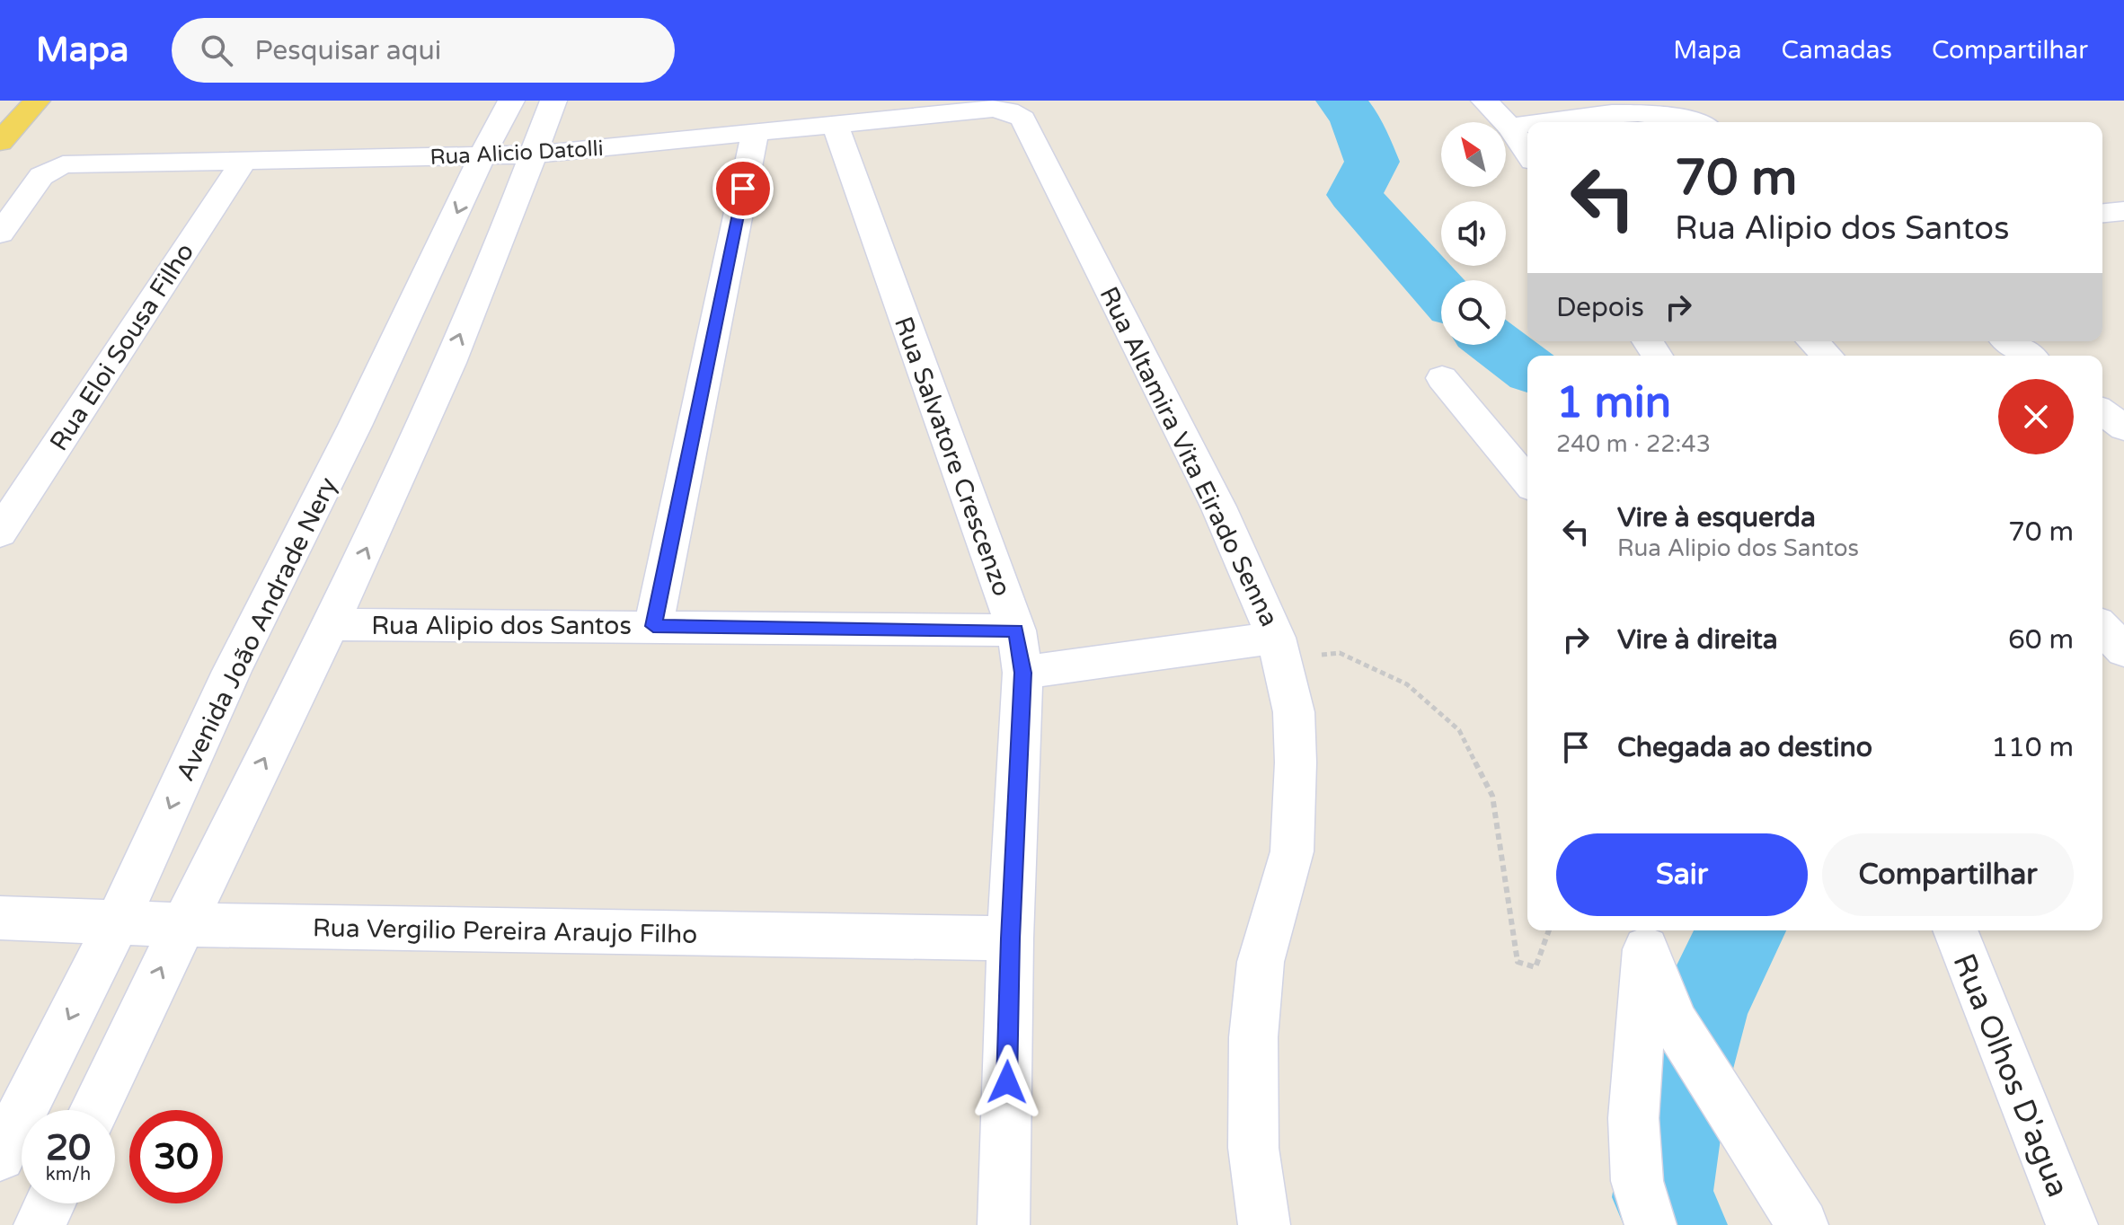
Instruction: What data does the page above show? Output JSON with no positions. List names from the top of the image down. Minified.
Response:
{"streets":{"street":["Rua Alicio Datolli","Rua Eloi Sousa Filho","Rua Salvatore Crescenzo","Rua Altamira Vita Eirado Senna","Rua Alipio dos Santos","Avenida João Andrade Nery","Rua Vergilio Pereira Araujo Filho","Rua Olhos D'agua"]},"crossings":[["Rua Alicio Datolli","Rua Eloi Sousa Filho"],["Rua Alicio Datolli","Rua Salvatore Crescenzo"],["Rua Alicio Datolli","Rua Altamira Vita Eirado Senna"],["Rua Alicio Datolli","Avenida João Andrade Nery"],["Rua Salvatore Crescenzo","Rua Alipio dos Santos"],["Rua Salvatore Crescenzo","Rua Vergilio Pereira Araujo Filho"],["Avenida João Andrade Nery","Rua Vergilio Pereira Araujo Filho"]],"north":"top left","page":{"header":"Mapa","search":"Pesquisar aqui","nav":["Mapa","Camadas","Compartilhar"],"turn":["70 m","Rua Alipio dos Santos"],"then":"Depois","heading":["1 min","240 m · 22:43"],"list":[{"name":"Vire à esquerda","note":"Rua Alipio dos Santos","value":"70 m"},{"name":"Vire à direita","value":"60 m"},{"name":"Chegada ao destino","value":"110 m"}],"buttons":["Sair","Compartilhar"],"speed":"20 km/h","limit":"30"}}
